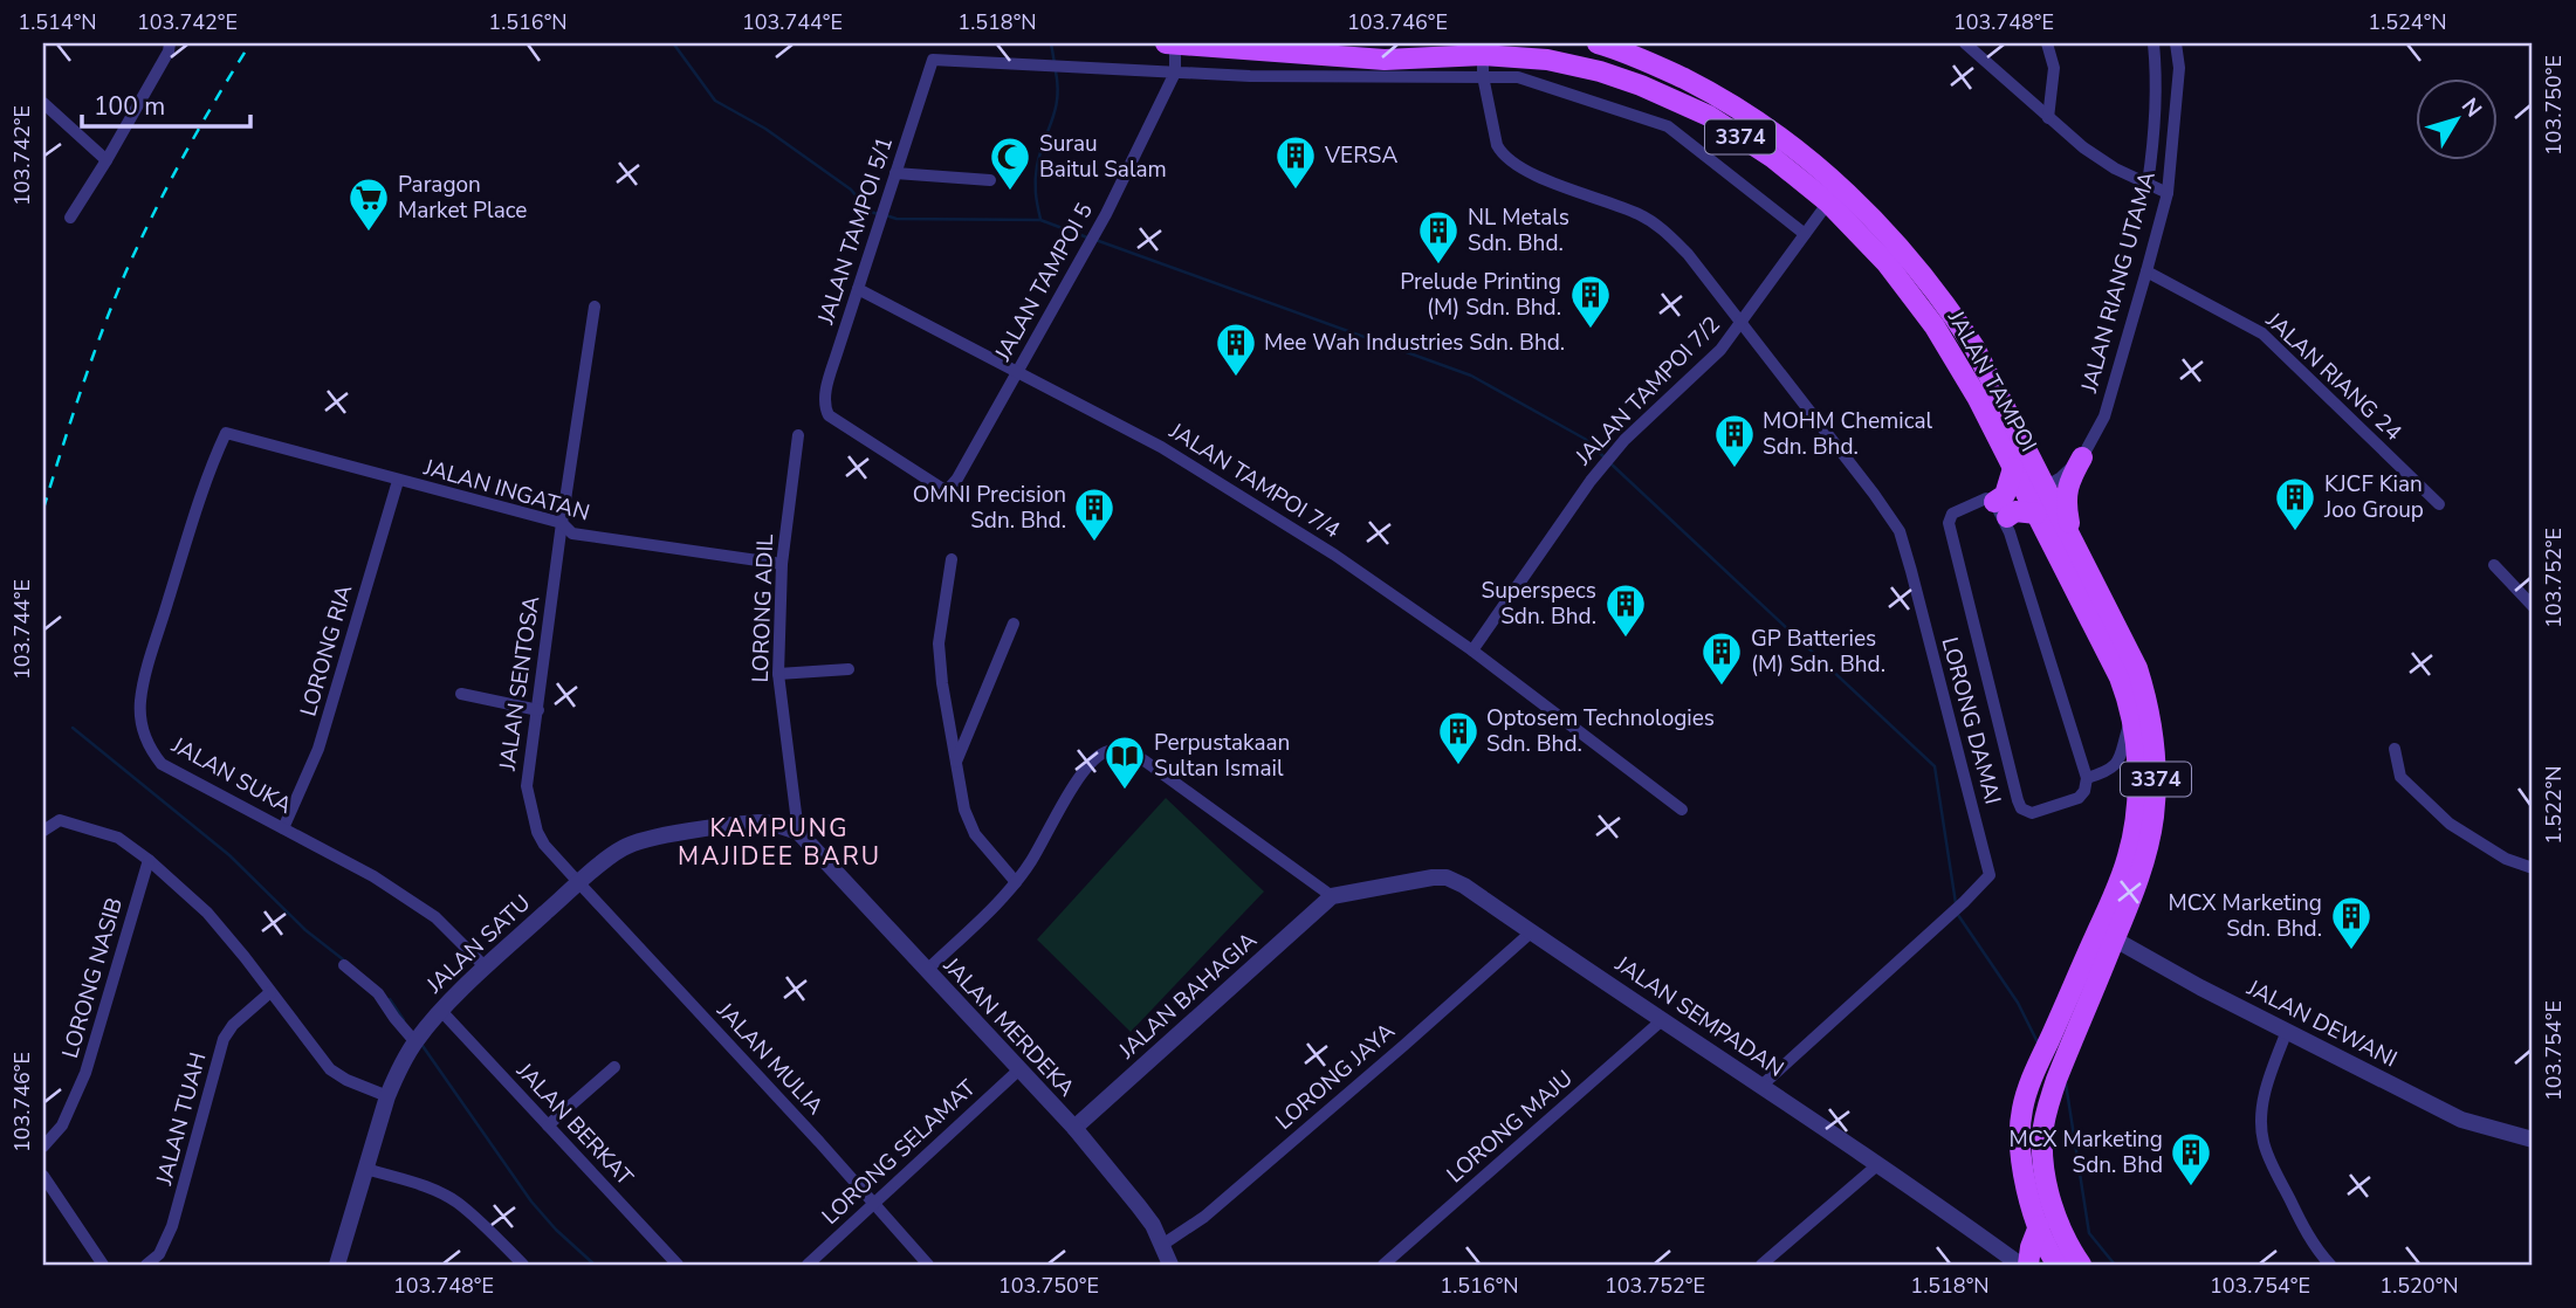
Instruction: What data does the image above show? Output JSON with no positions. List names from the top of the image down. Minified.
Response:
{"streets":{"main road":["3374","JALAN TAMPOI"],"street":["JALAN TAMPOI 5/1","JALAN TAMPOI 5","JALAN RIANG UTAMA","JALAN RIANG 24","JALAN TAMPOI 7/2","JALAN TAMPOI 7/4","JALAN INGATAN","LORONG ADIL","LORONG RIA","JALAN SENTOSA","LORONG DAMAI","JALAN SUKA","JALAN SATU","LORONG NASIB","JALAN BAHAGIA","JALAN SEMPADAN","JALAN DEWANI","JALAN MERDEKA","JALAN MULIA","LORONG JAYA","JALAN TUAH","JALAN BERKAT","LORONG MAJU","LORONG SELAMAT"]},"crossings":[["JALAN TAMPOI 5/1","JALAN TAMPOI 5"],["JALAN TAMPOI 5/1","JALAN TAMPOI 7/4"],["JALAN TAMPOI 5","JALAN TAMPOI"],["JALAN TAMPOI 5","JALAN TAMPOI 7/4"],["JALAN RIANG UTAMA","JALAN RIANG 24"],["JALAN RIANG UTAMA","JALAN TAMPOI"],["JALAN TAMPOI","JALAN TAMPOI 7/2"],["JALAN TAMPOI","JALAN DEWANI"],["JALAN TAMPOI 7/2","JALAN TAMPOI 7/4"],["JALAN TAMPOI 7/2","LORONG DAMAI"],["JALAN INGATAN","LORONG ADIL"],["JALAN INGATAN","LORONG RIA"],["JALAN INGATAN","JALAN SENTOSA"],["JALAN INGATAN","JALAN SUKA"],["LORONG ADIL","JALAN SATU"],["LORONG ADIL","JALAN MERDEKA"],["LORONG RIA","JALAN SUKA"],["JALAN SENTOSA","JALAN SATU"],["JALAN SENTOSA","JALAN MULIA"],["LORONG DAMAI","JALAN SEMPADAN"],["JALAN SUKA","JALAN SATU"],["JALAN SATU","JALAN MERDEKA"],["JALAN SATU","JALAN MULIA"],["JALAN SATU","JALAN BERKAT"],["JALAN BAHAGIA","JALAN SEMPADAN"],["JALAN BAHAGIA","JALAN MERDEKA"],["JALAN SEMPADAN","LORONG JAYA"],["JALAN SEMPADAN","LORONG MAJU"],["JALAN MERDEKA","LORONG JAYA"],["JALAN MERDEKA","LORONG SELAMAT"],["JALAN MULIA","LORONG SELAMAT"]],"districts":["KAMPUNG MAJIDEE BARU"],"places":{"building":["VERSA","NL Metals Sdn. Bhd.","Prelude Printing (M) Sdn. Bhd.","Mee Wah Industries Sdn. Bhd.","MOHM Chemical Sdn. Bhd.","KJCF Kian Joo Group","OMNI Precision Sdn. Bhd.","Superspecs Sdn. Bhd.","GP Batteries (M) Sdn. Bhd.","Optosem Technologies Sdn. Bhd.","MCX Marketing Sdn. Bhd.","MCX Marketing Sdn. Bhd"],"mosque":["Surau Baitul Salam"],"supermarket":["Paragon Market Place"],"library":["Perpustakaan Sultan Ismail"]},"scale_bar":"100 m","north":"top right","coordinates":["1.514°N","103.742°E","1.516°N","103.744°E","1.518°N","103.746°E","103.748°E","1.524°N","103.750°E","103.752°E","1.522°N","103.754°E","1.520°N"]}
